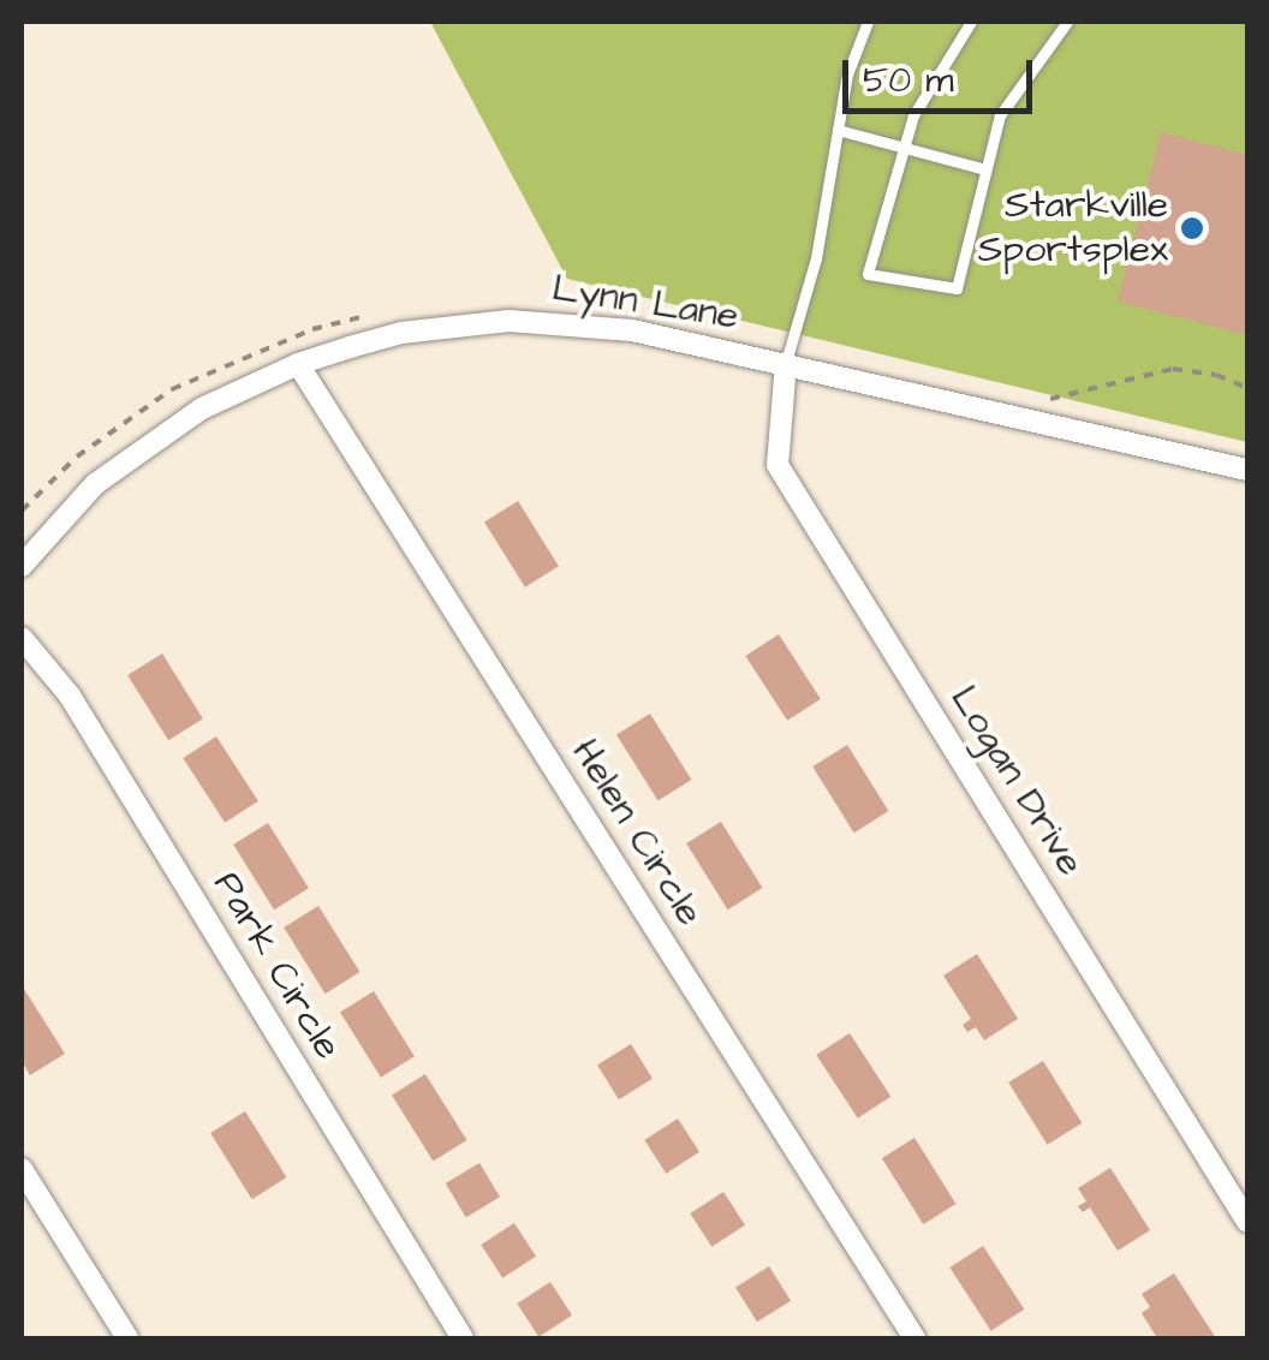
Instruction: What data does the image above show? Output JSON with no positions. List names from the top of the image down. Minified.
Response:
{"streets":{"street":["Lynn Lane","Logan Drive","Helen Circle","Park Circle"]},"crossings":[["Lynn Lane","Logan Drive"],["Lynn Lane","Helen Circle"]],"places":["Starkville Sportsplex"],"scale_bar":"50 m"}
